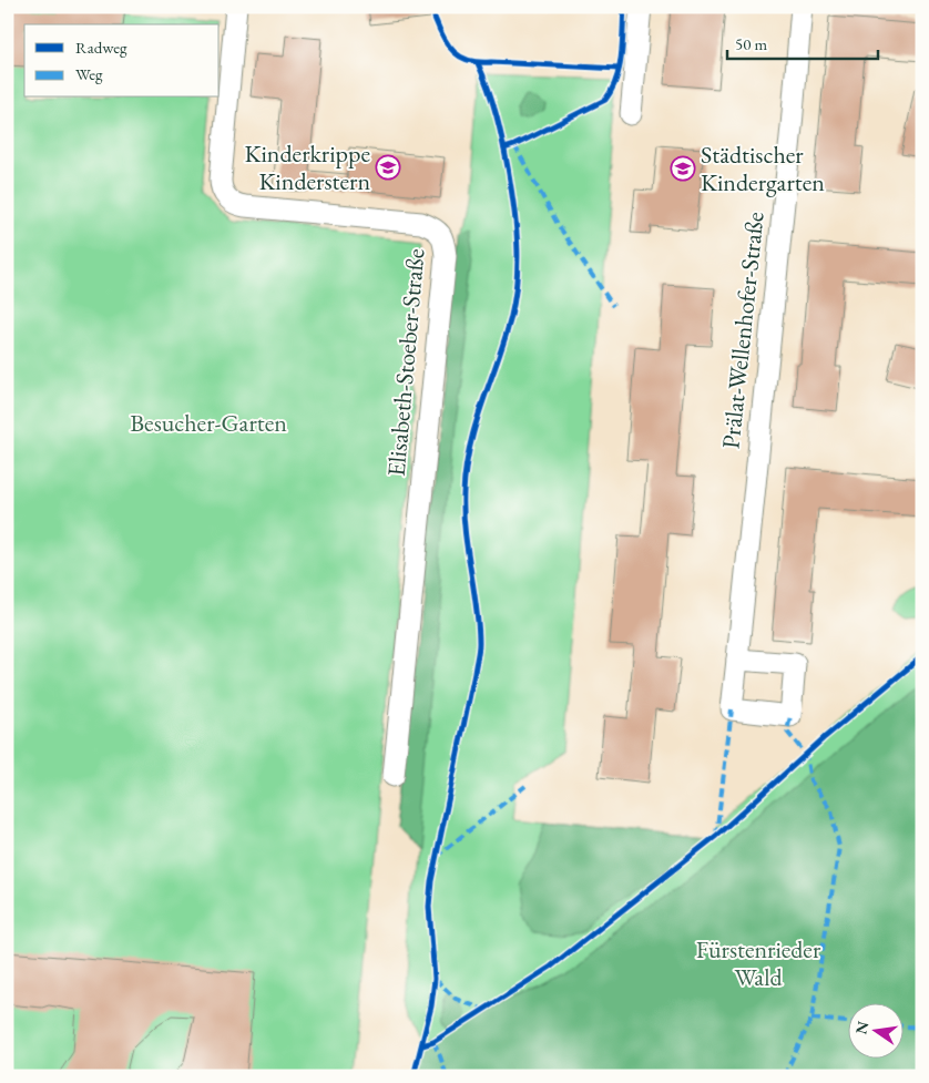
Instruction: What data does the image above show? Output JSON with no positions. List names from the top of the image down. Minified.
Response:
{"streets":{"street":["Prälat-Wellenhofer-Straße","Elisabeth-Stoeber-Straße"]},"parks":["Besucher-Garten","Fürstenrieder Wald"],"places":{"school or university":["Kinderkrippe Kinderstern","Städtischer Kindergarten"]},"legend":["Radweg","Weg"],"scale_bar":"50 m","north":"left"}
